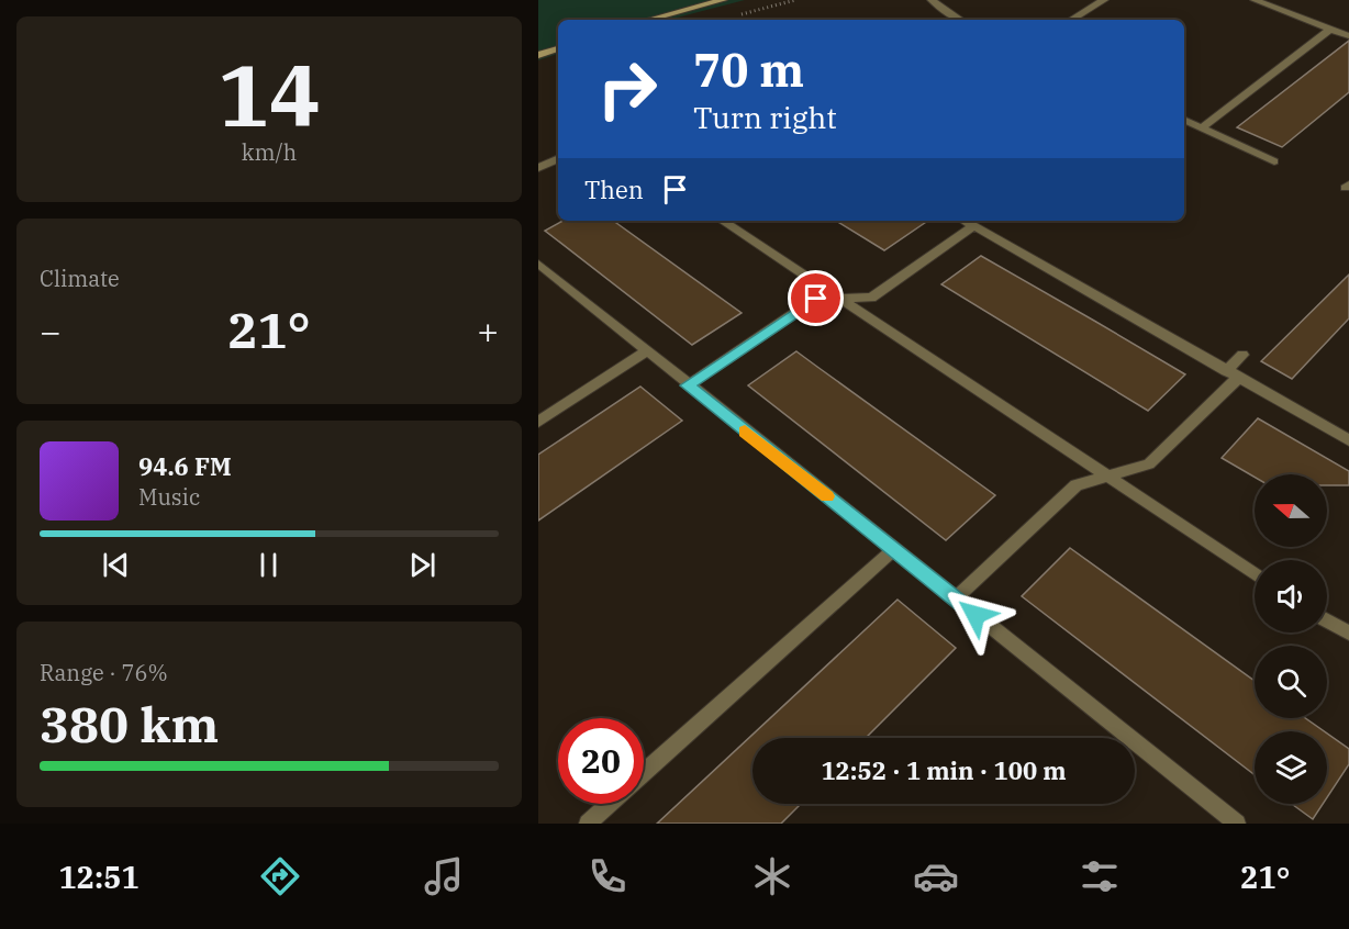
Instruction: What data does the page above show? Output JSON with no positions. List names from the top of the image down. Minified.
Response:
{"north":"left","page":{"tile":[["14","km/h"],"Climate",["Range · 76%","380 km"]],"turn":["70 m","Turn right"],"then":"Then","heat":["−","21°","+"],"song":["94.6 FM","Music"],"limit":"20","trip":"12:52 · 1 min · 100 m","tabs":["12:51","21°"]}}
